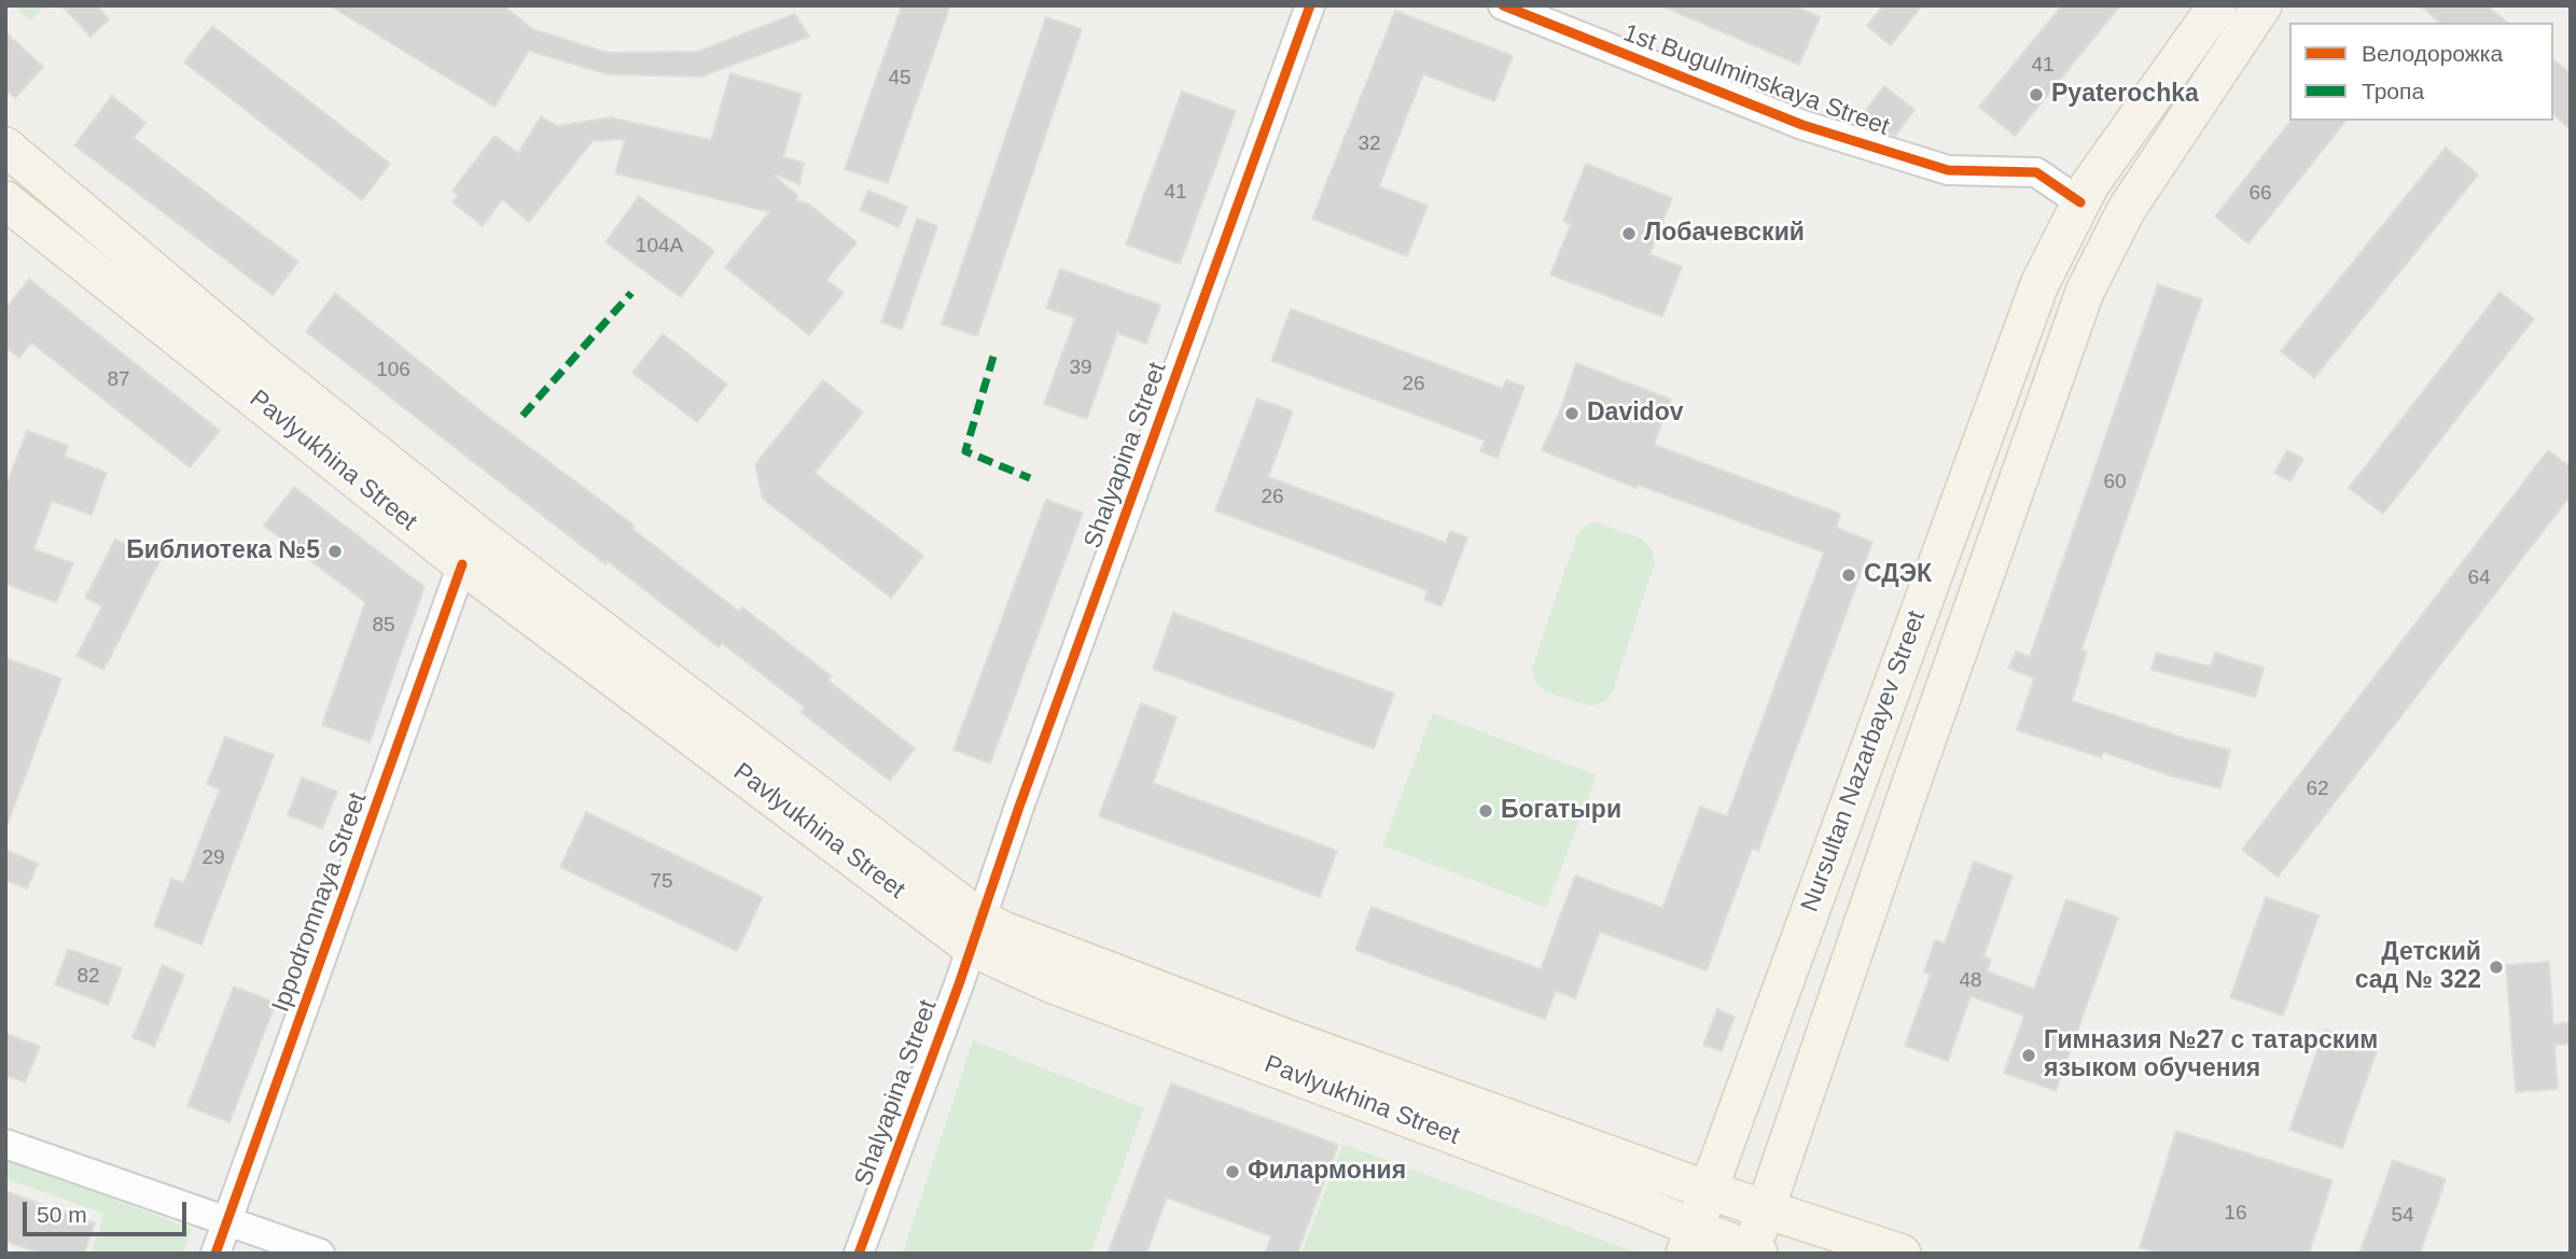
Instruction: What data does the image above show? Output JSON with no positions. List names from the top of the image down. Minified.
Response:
{"streets":{"main road":["Pavlyukhina Street","Nursultan Nazarbayev Street"],"street":["1st Bugulminskaya Street","Shalyapina Street","Ippodromnaya Street"]},"crossings":[["1st Bugulminskaya Street","Nursultan Nazarbayev Street"],["Shalyapina Street","Pavlyukhina Street"],["Pavlyukhina Street","Nursultan Nazarbayev Street"],["Pavlyukhina Street","Ippodromnaya Street"]],"places":["Pyaterochka","Лобачевский","Davidov","Библиотека №5","СДЭК","Богатыри","Детский сад № 322","Гимназия №27 с татарским языком обучения","Филармония"],"house_numbers":["41","45","32","41","66","104А","39","106","87","26","60","26","64","85","62","29","75","82","48","16","54"],"legend":["Велодорожка","Тропа"],"scale_bar":"50 m"}
